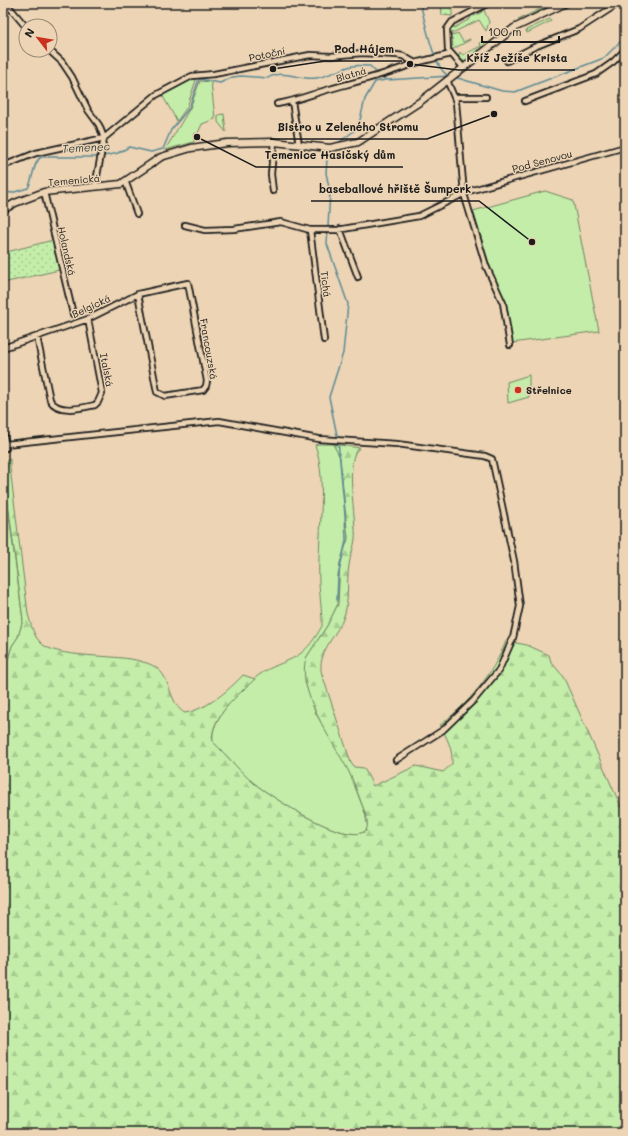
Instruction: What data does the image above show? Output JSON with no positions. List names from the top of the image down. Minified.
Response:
{"streets":{"street":["Potoční","Blatná","Pod Senovou","Temenická","Holandská","Tichá","Belgická","Francouzská","Italská"]},"crossings":[["Potoční","Blatná"],["Pod Senovou","Tichá"],["Temenická","Holandská"],["Belgická","Francouzská"],["Belgická","Italská"]],"water":["Temenec"],"places":["Kříž Ježíše Krista","Pod Hájem","Bistro u Zeleného Stromu","Temenice Hasičský dům","baseballové hřiště Šumperk","Střelnice"],"scale_bar":"100 m","north":"top left"}
